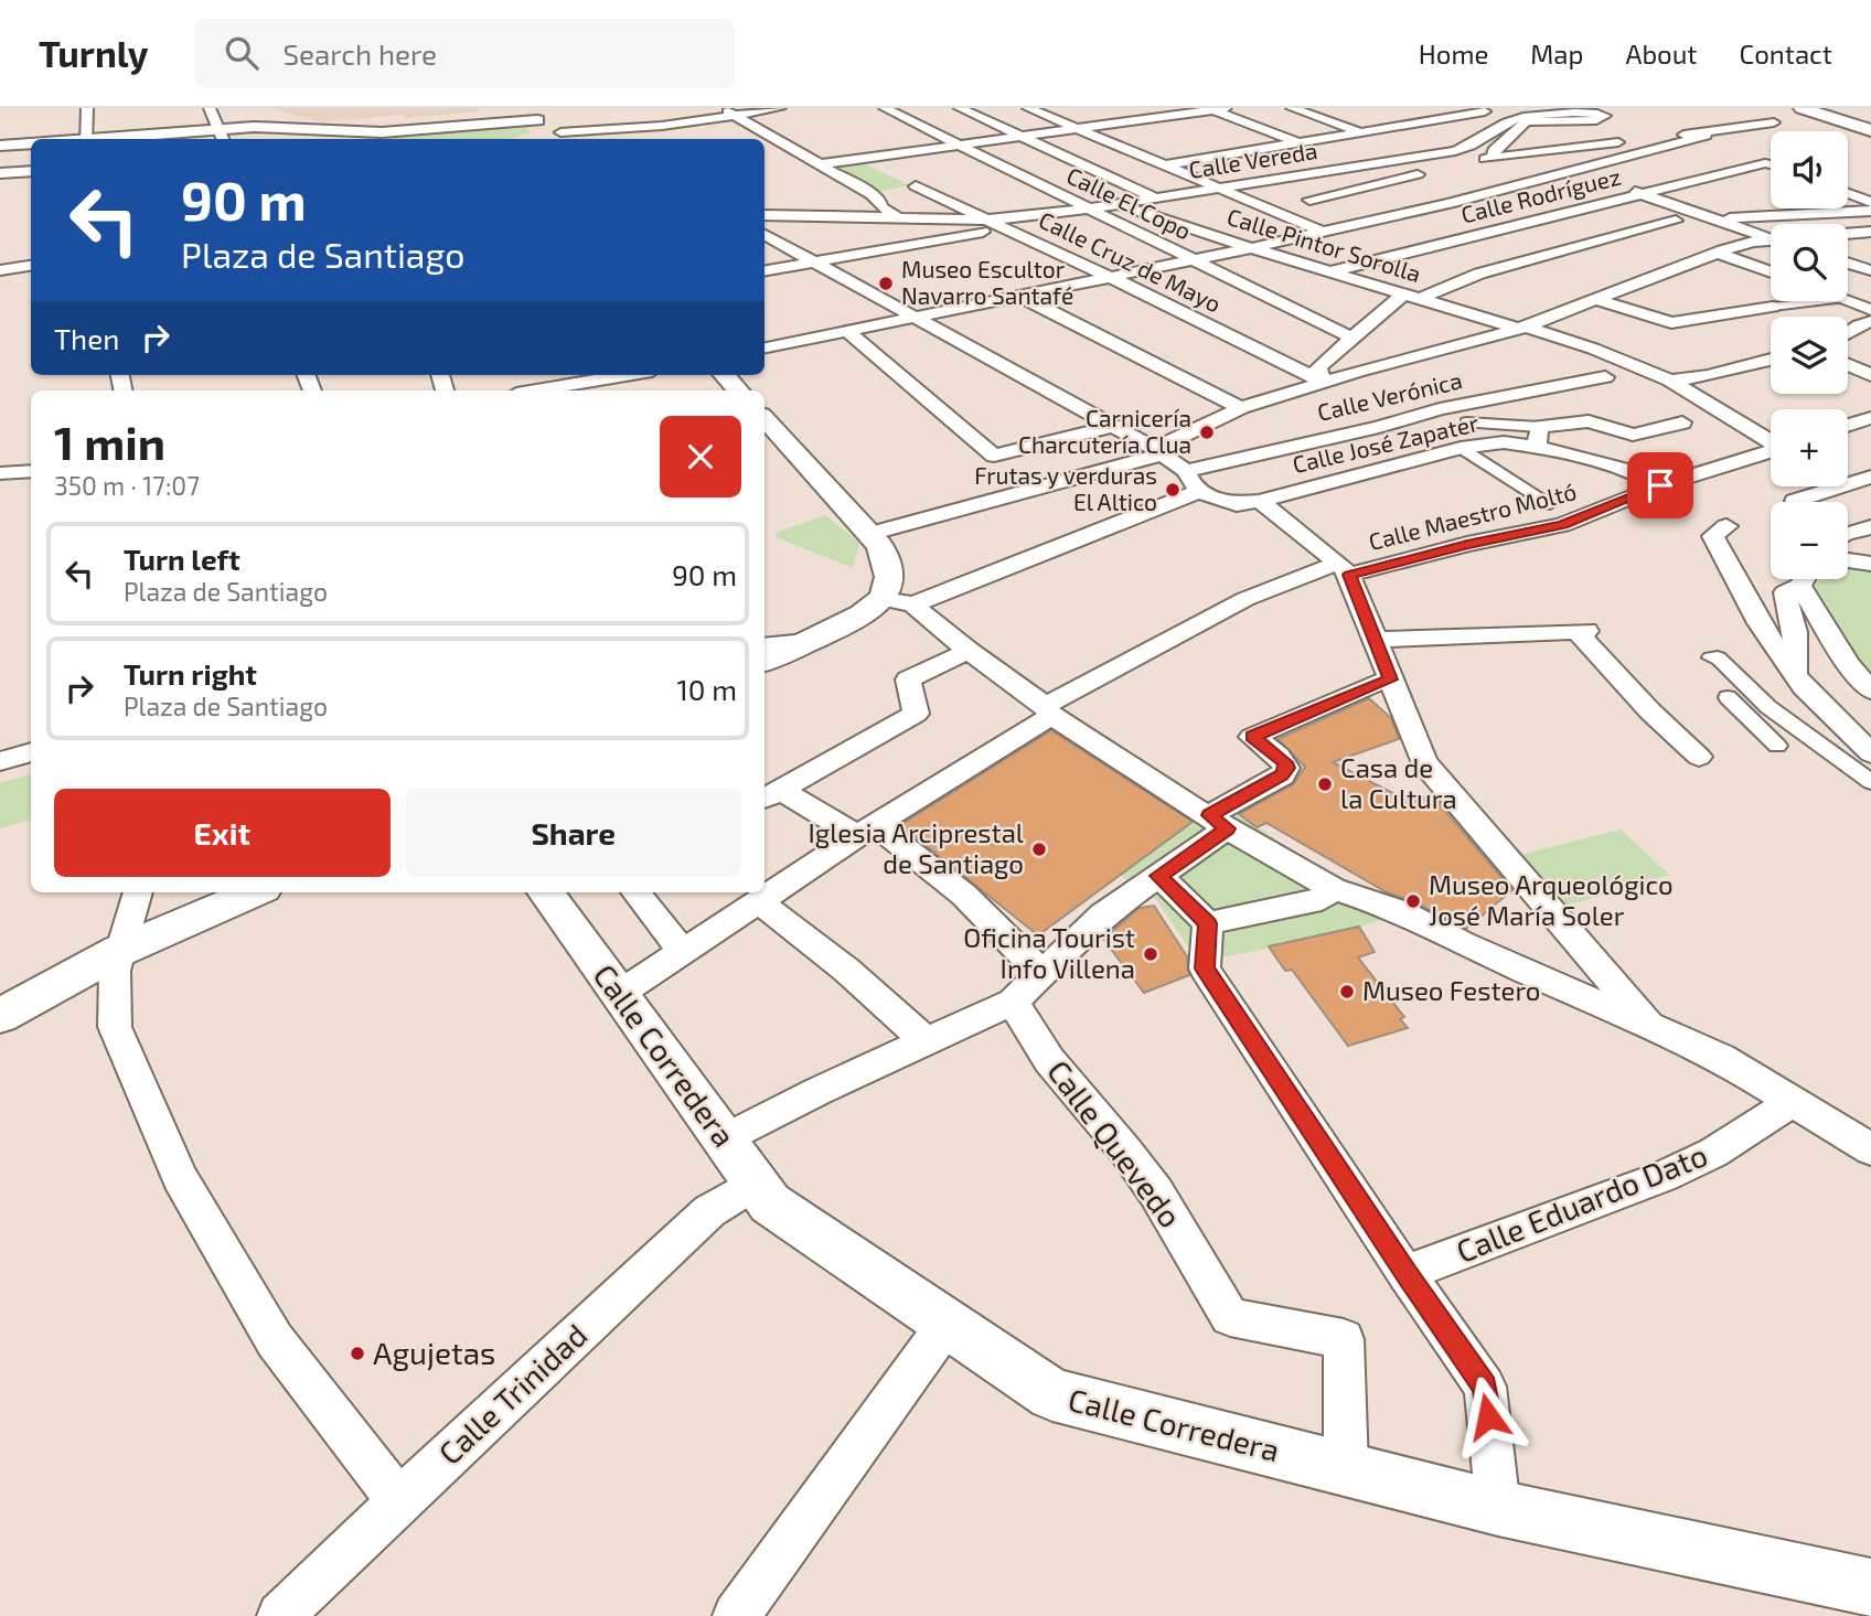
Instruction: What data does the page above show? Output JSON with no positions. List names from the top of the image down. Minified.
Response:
{"streets":{"street":["Calle Vereda","Calle Rodríguez","Calle El Copo","Calle Pintor Sorolla","Calle Cruz de Mayo","Calle Verónica","Calle José Zapater","Calle Maestro Moltó","Calle Corredera","Calle Quevedo","Calle Eduardo Dato","Calle Trinidad"]},"crossings":[["Calle Vereda","Calle El Copo"],["Calle Vereda","Calle Pintor Sorolla"],["Calle Vereda","Calle Cruz de Mayo"],["Calle Rodríguez","Calle Pintor Sorolla"],["Calle José Zapater","Calle Maestro Moltó"],["Calle Corredera","Calle Quevedo"],["Calle Corredera","Calle Trinidad"]],"places":["Museo Escultor Navarro Santafé","Carnicería Charcutería Clua","Frutas y verduras El Altico","Casa de la Cultura","Iglesia Arciprestal de Santiago","Museo Arqueológico José María Soler","Oficina Tourist Info Villena","Museo Festero","Agujetas"],"page":{"header":"Turnly","search":"Search here","nav":["Home","Map","About","Contact"],"map_buttons":["+","−"],"turn":["90 m","Plaza de Santiago"],"then":"Then","heading":["1 min","350 m · 17:07"],"list":[{"name":"Turn left","note":"Plaza de Santiago","value":"90 m"},{"name":"Turn right","note":"Plaza de Santiago","value":"10 m"}],"buttons":["Exit","Share"]}}
